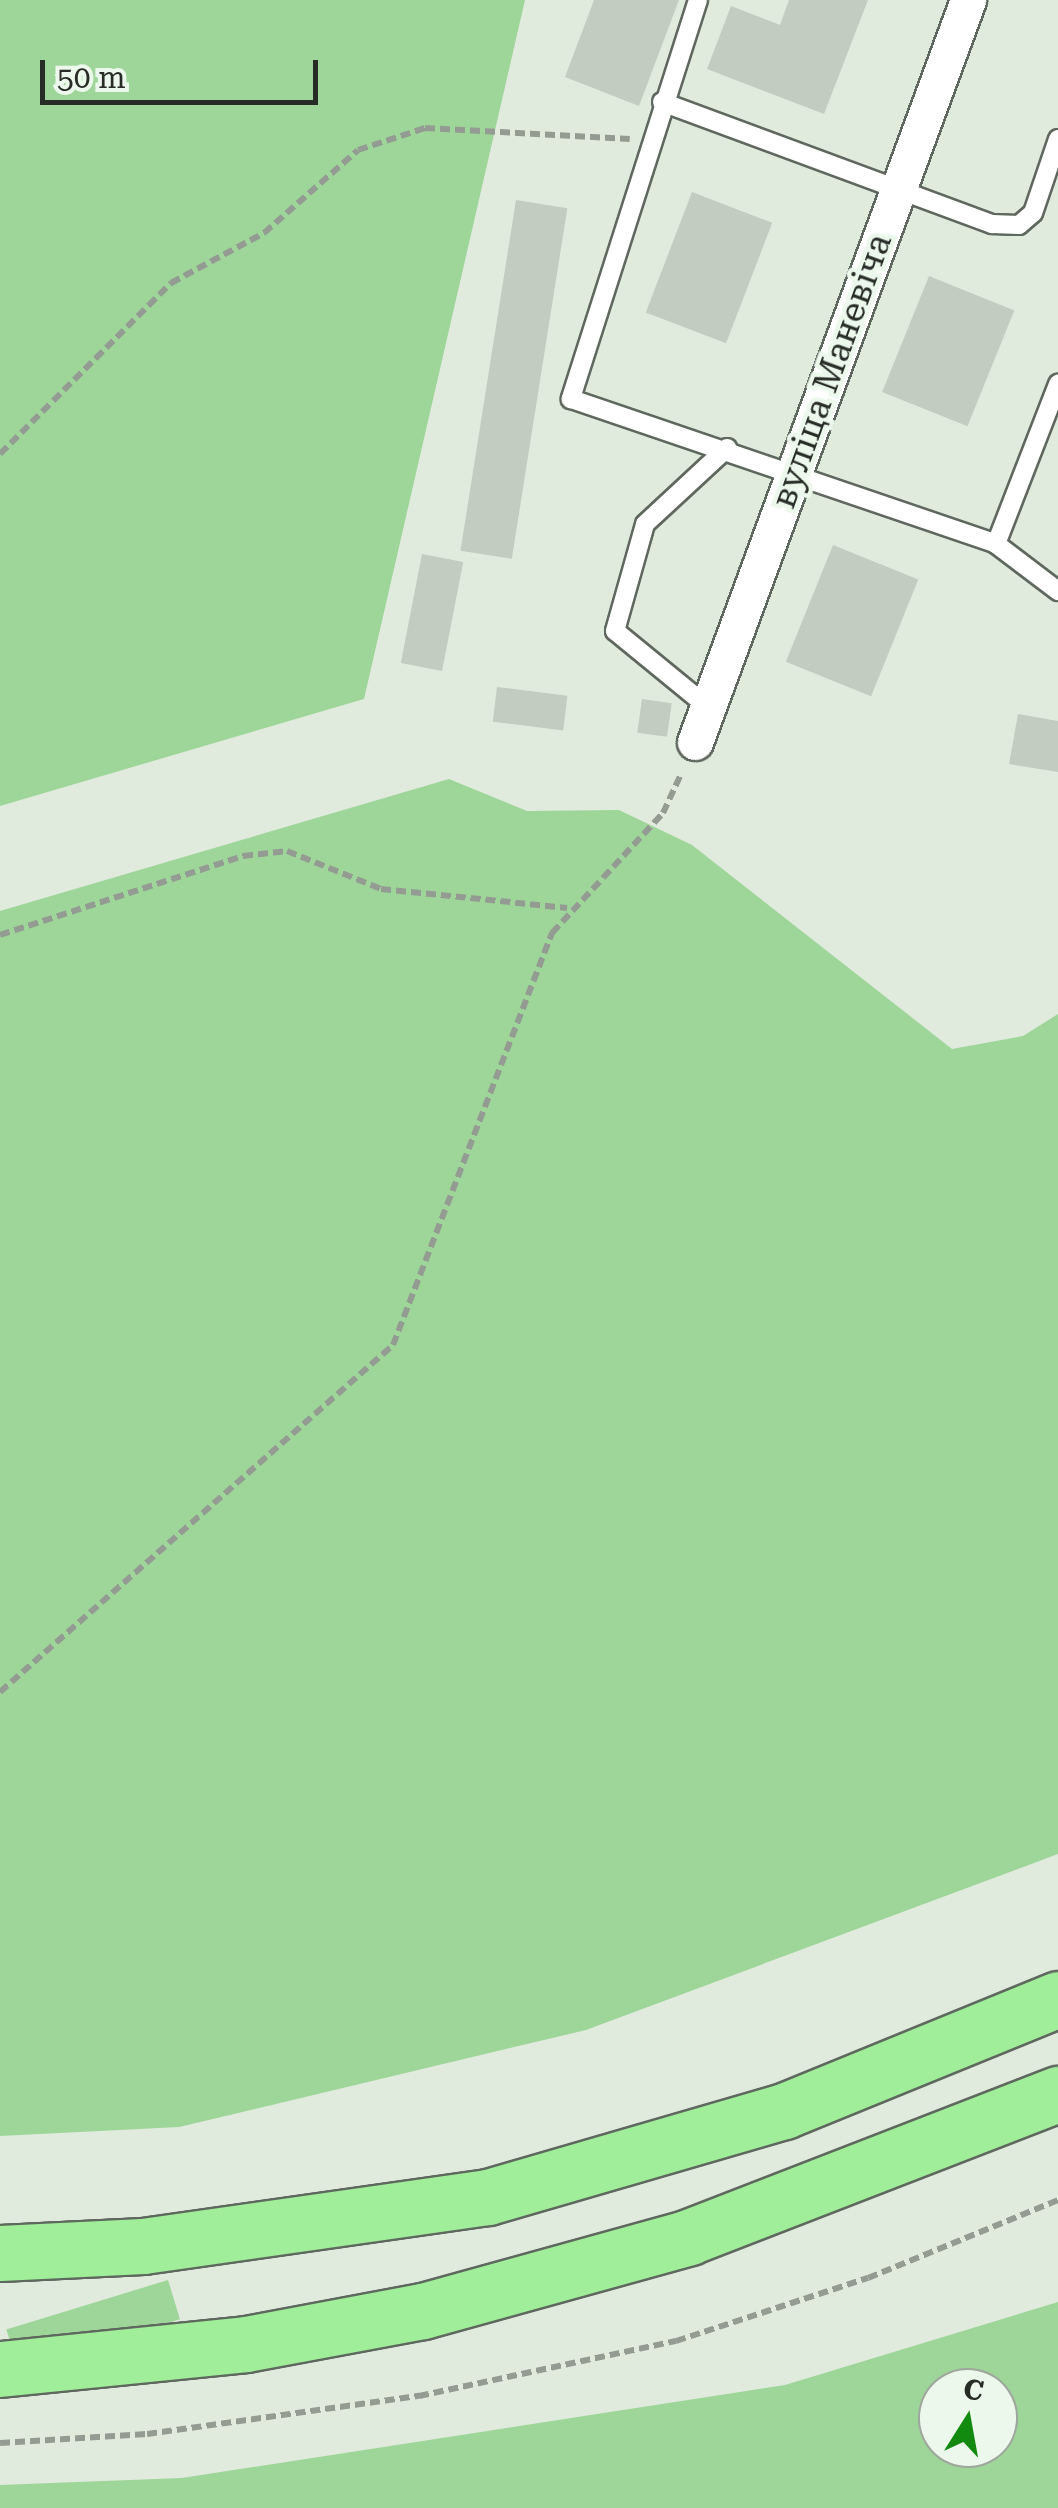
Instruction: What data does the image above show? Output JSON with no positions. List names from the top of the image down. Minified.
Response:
{"streets":{"street":["вуліца Маневіча"]},"scale_bar":"50 m","north":"top"}
